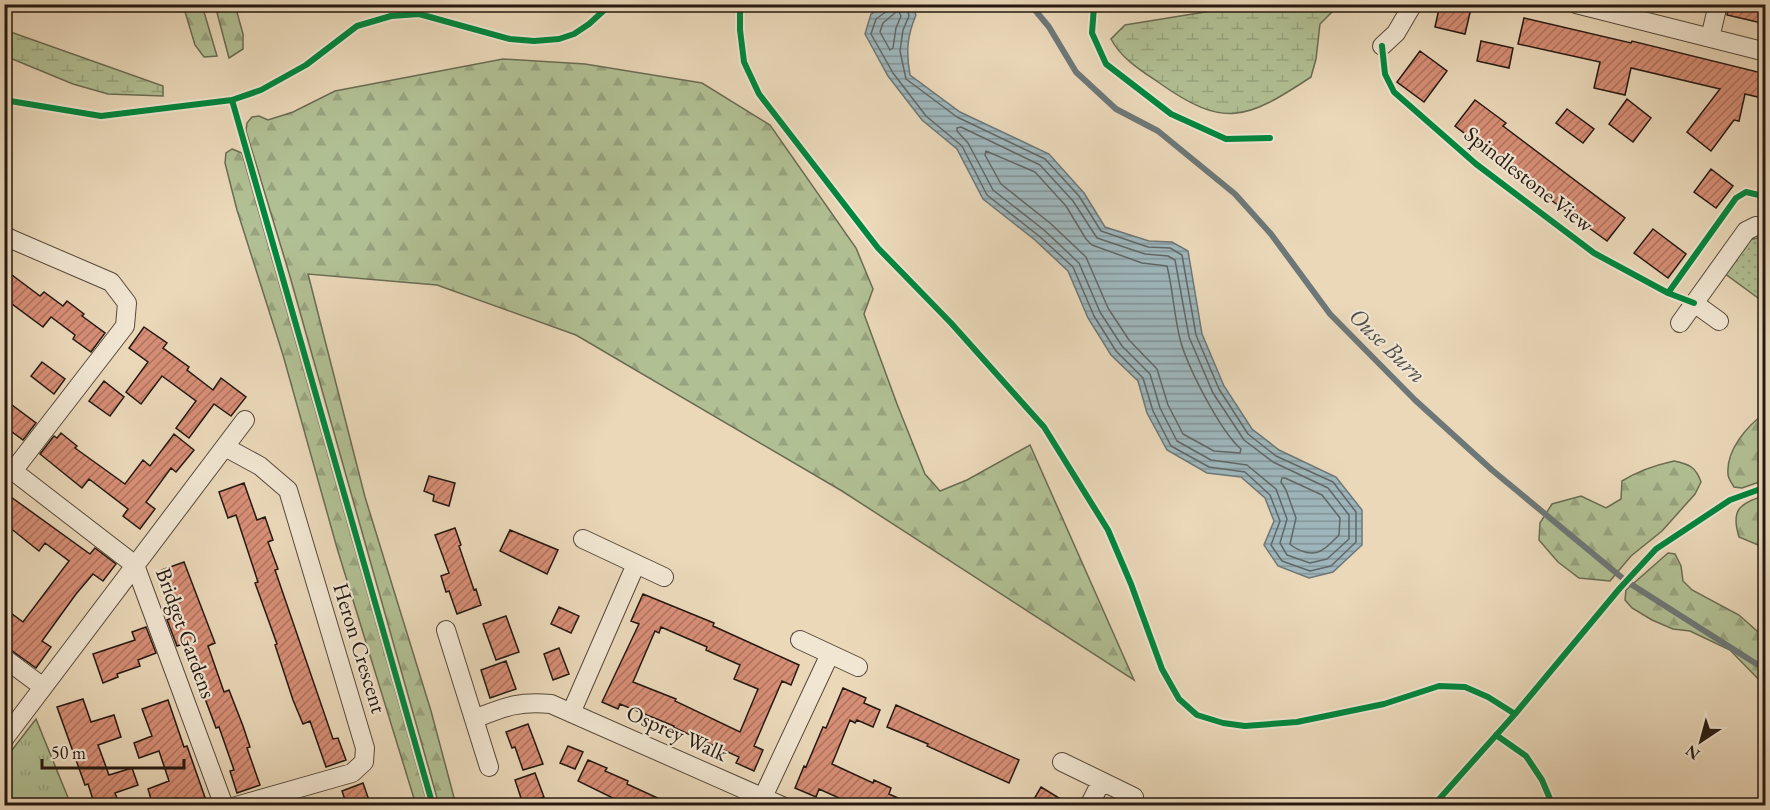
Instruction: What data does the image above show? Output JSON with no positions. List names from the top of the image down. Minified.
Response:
{"streets":{"street":["Bridget Gardens","Heron Crescent","Osprey Walk"],"cycle path":["Spindlestone View"]},"water":["Ouse Burn"],"scale_bar":"50 m","north":"bottom left"}
